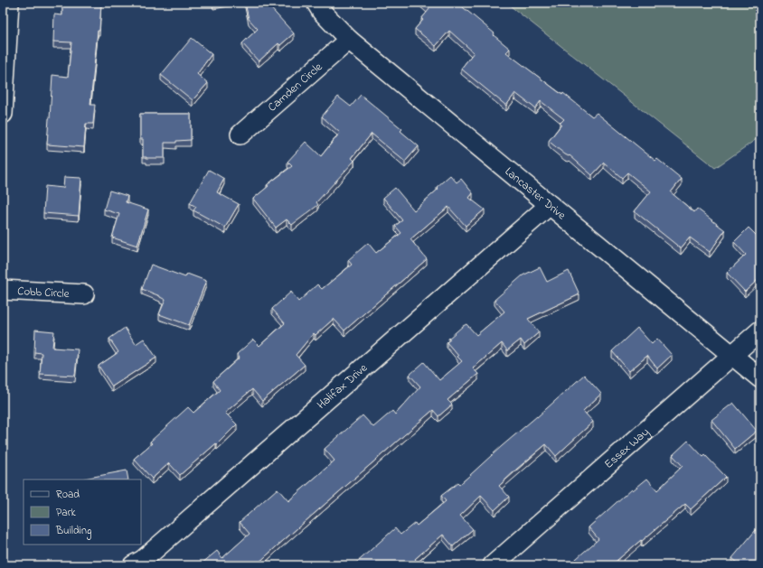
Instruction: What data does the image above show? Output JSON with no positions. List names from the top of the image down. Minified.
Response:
{"streets":{"street":["Camden Circle","Lancaster Drive","Cobb Circle","Halifax Drive","Essex Way"]},"crossings":[["Camden Circle","Lancaster Drive"],["Lancaster Drive","Halifax Drive"],["Lancaster Drive","Essex Way"]],"legend":["Road","Park","Building"]}
